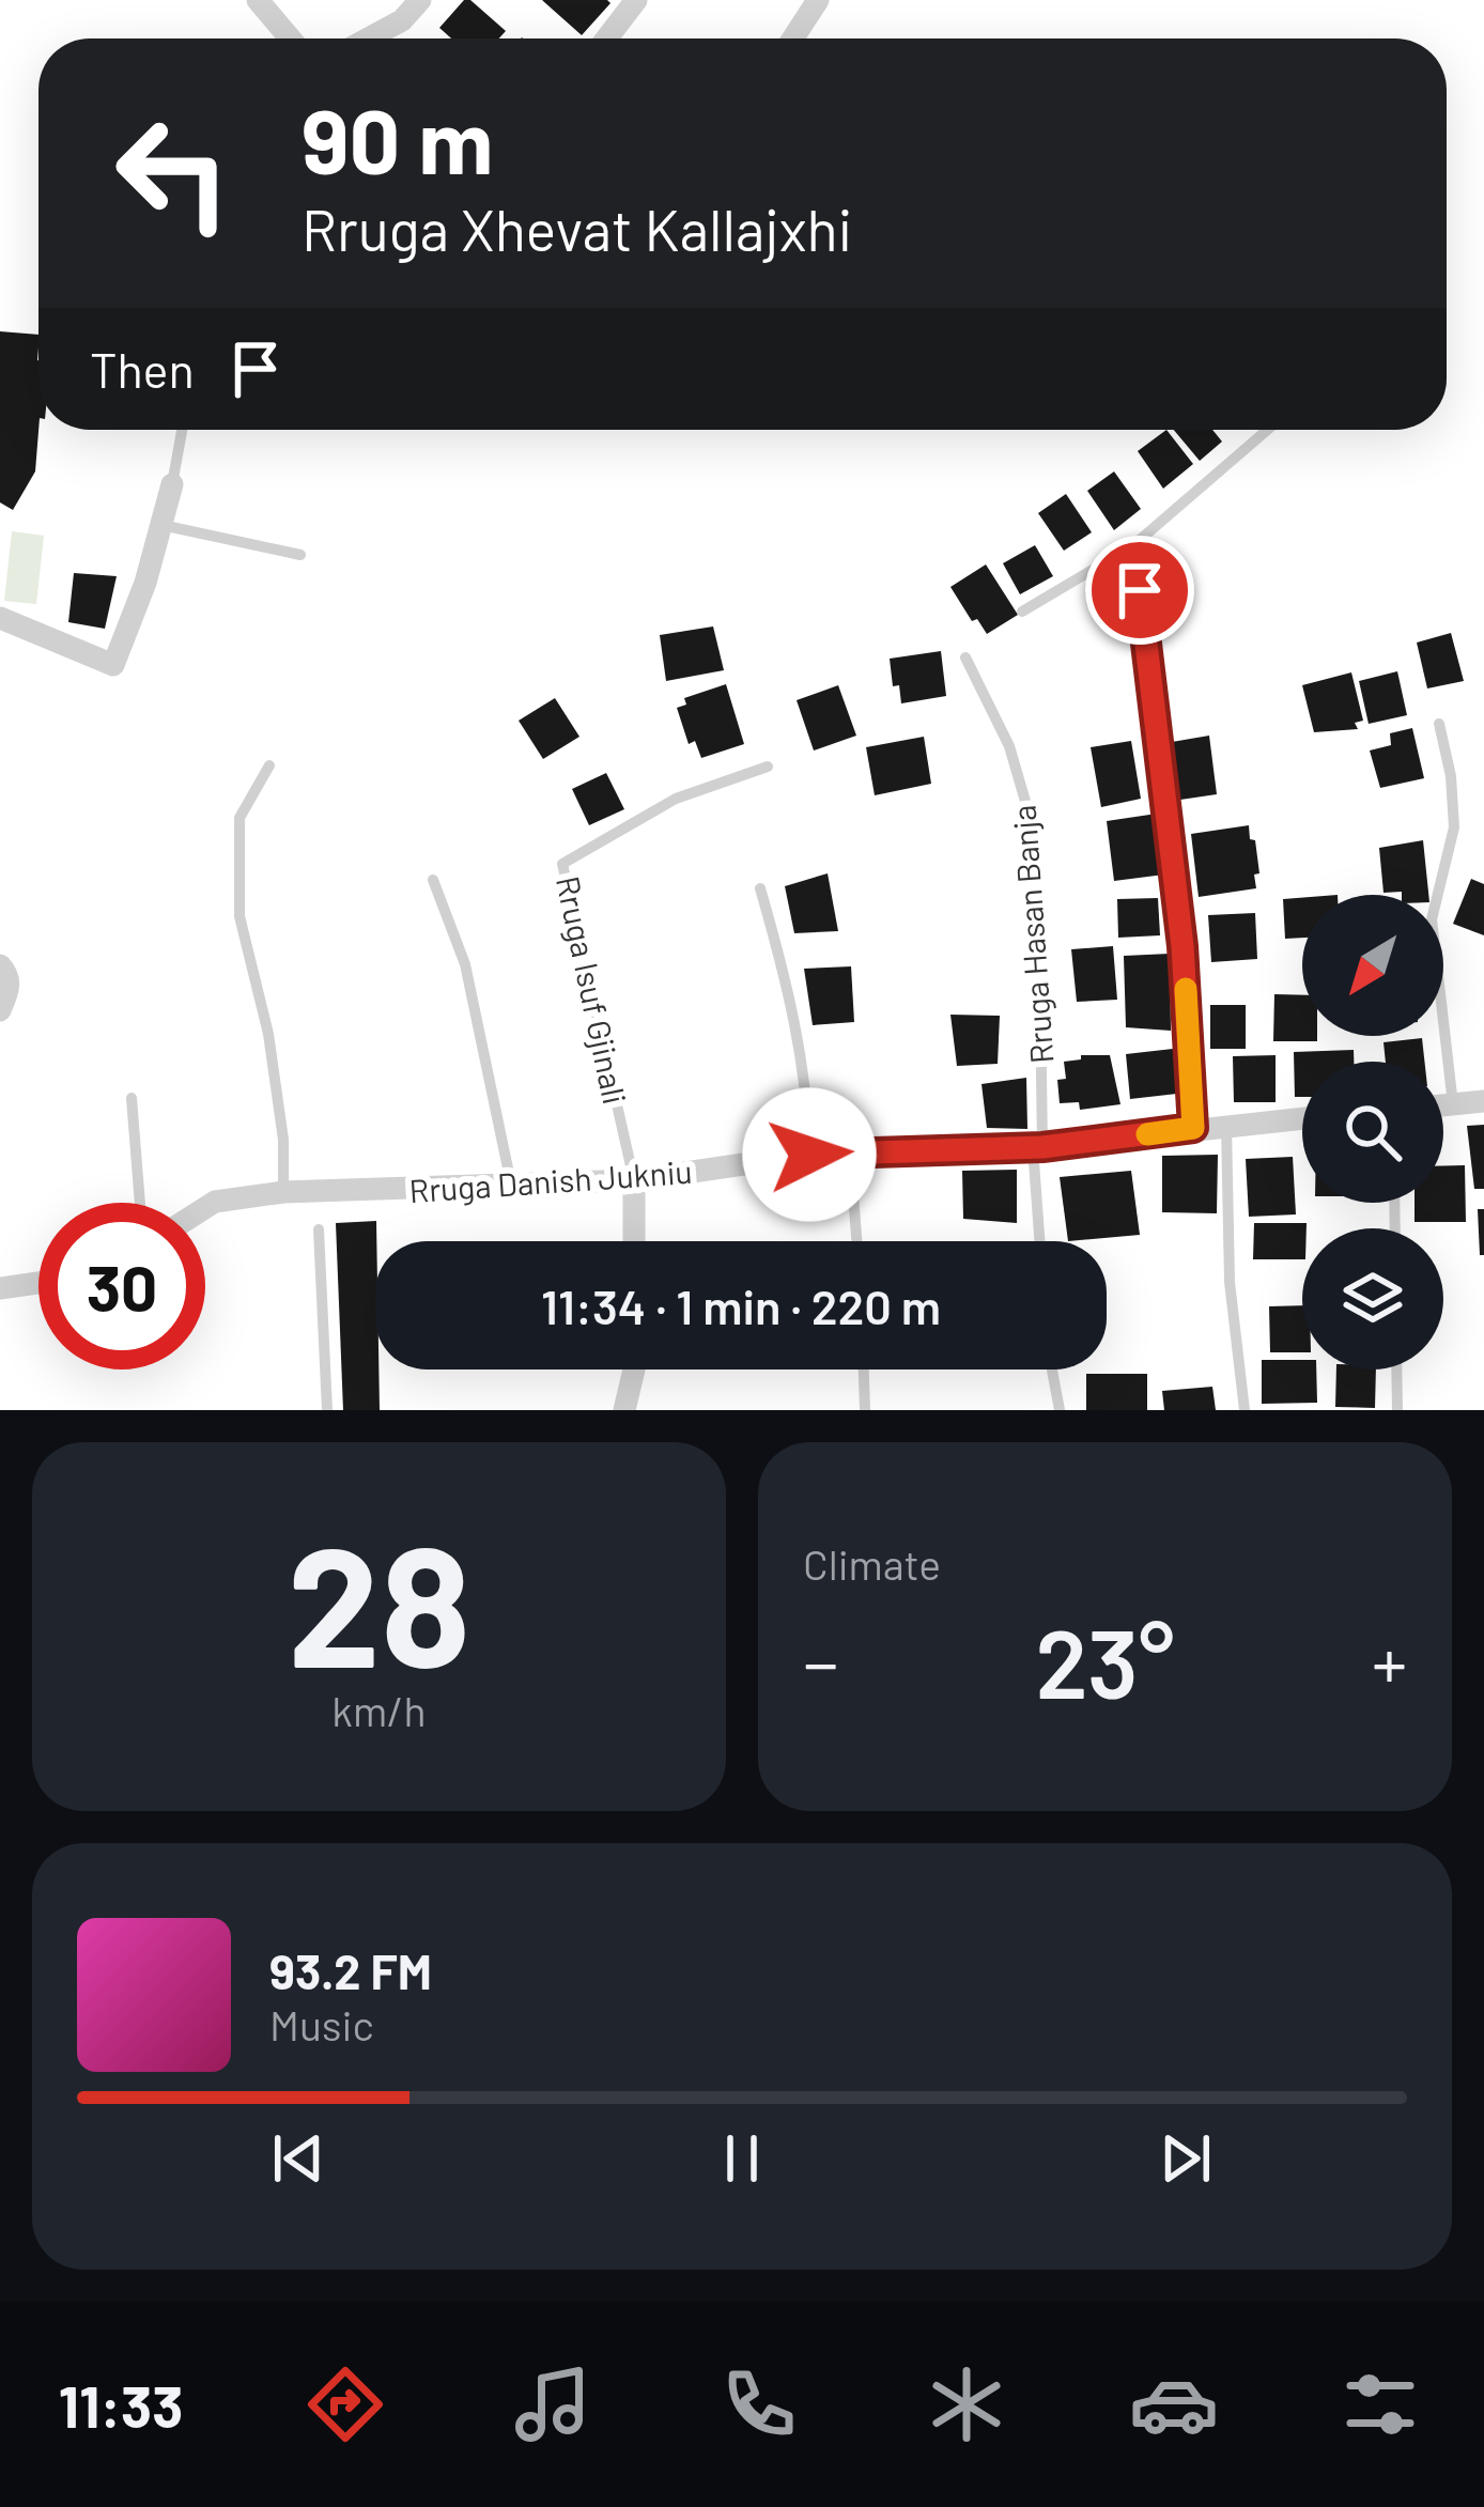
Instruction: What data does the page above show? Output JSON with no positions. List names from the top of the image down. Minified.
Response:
{"streets":{"street":["Rruga Isuf Gjinali","Rruga Danish Jukniu"],"lane":["Rruga Hasan Banja"]},"crossings":[["Rruga Hasan Banja","Rruga Danish Jukniu"],["Rruga Isuf Gjinali","Rruga Danish Jukniu"]],"north":"bottom left","page":{"turn":["90 m","Rruga Xhevat Kallajxhi"],"then":"Then","limit":"30","trip":"11:34 · 1 min · 220 m","tile":[["28","km/h"],"Climate"],"heat":["−","23°","+"],"song":["93.2 FM","Music"],"tabs":"11:33"}}
